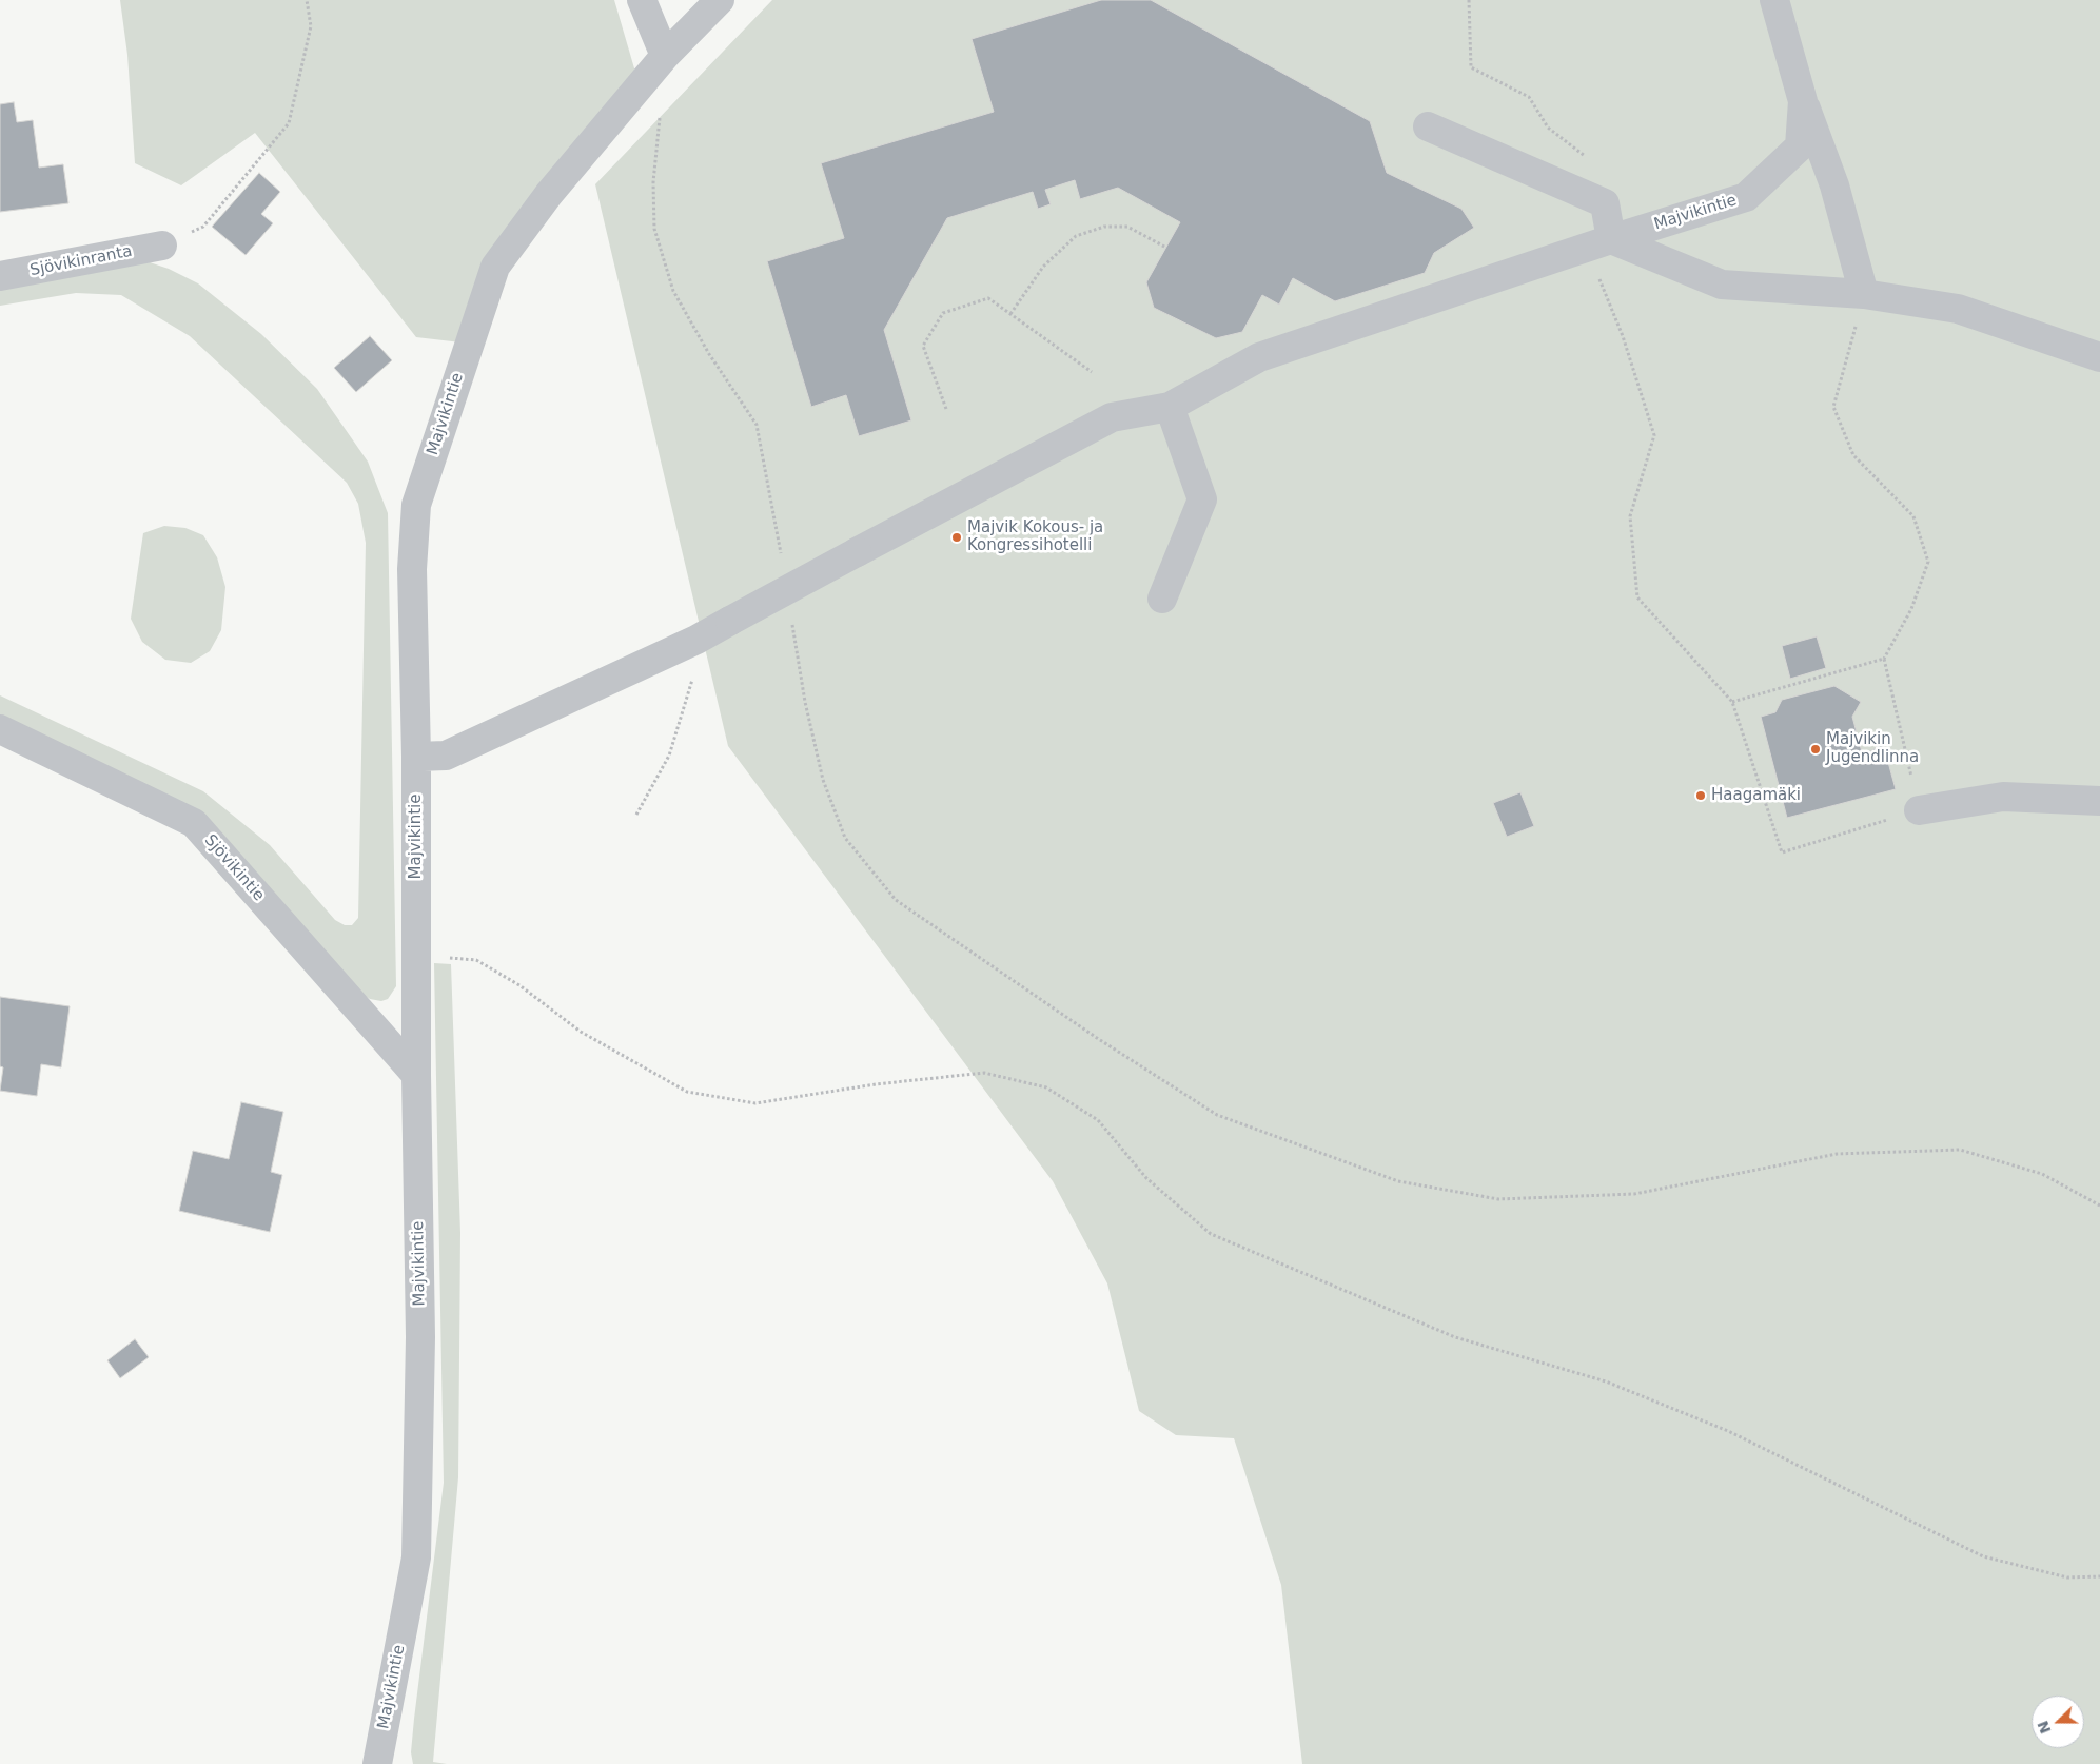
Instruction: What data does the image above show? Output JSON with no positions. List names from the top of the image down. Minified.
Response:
{"streets":{"street":["Majvikintie","Sjövikinranta","Sjövikintie"]},"crossings":[["Majvikintie","Sjövikintie"]],"places":["Majvik Kokous- ja Kongressihotelli","Majvikin Jugendlinna","Haagamäki"],"north":"left"}
